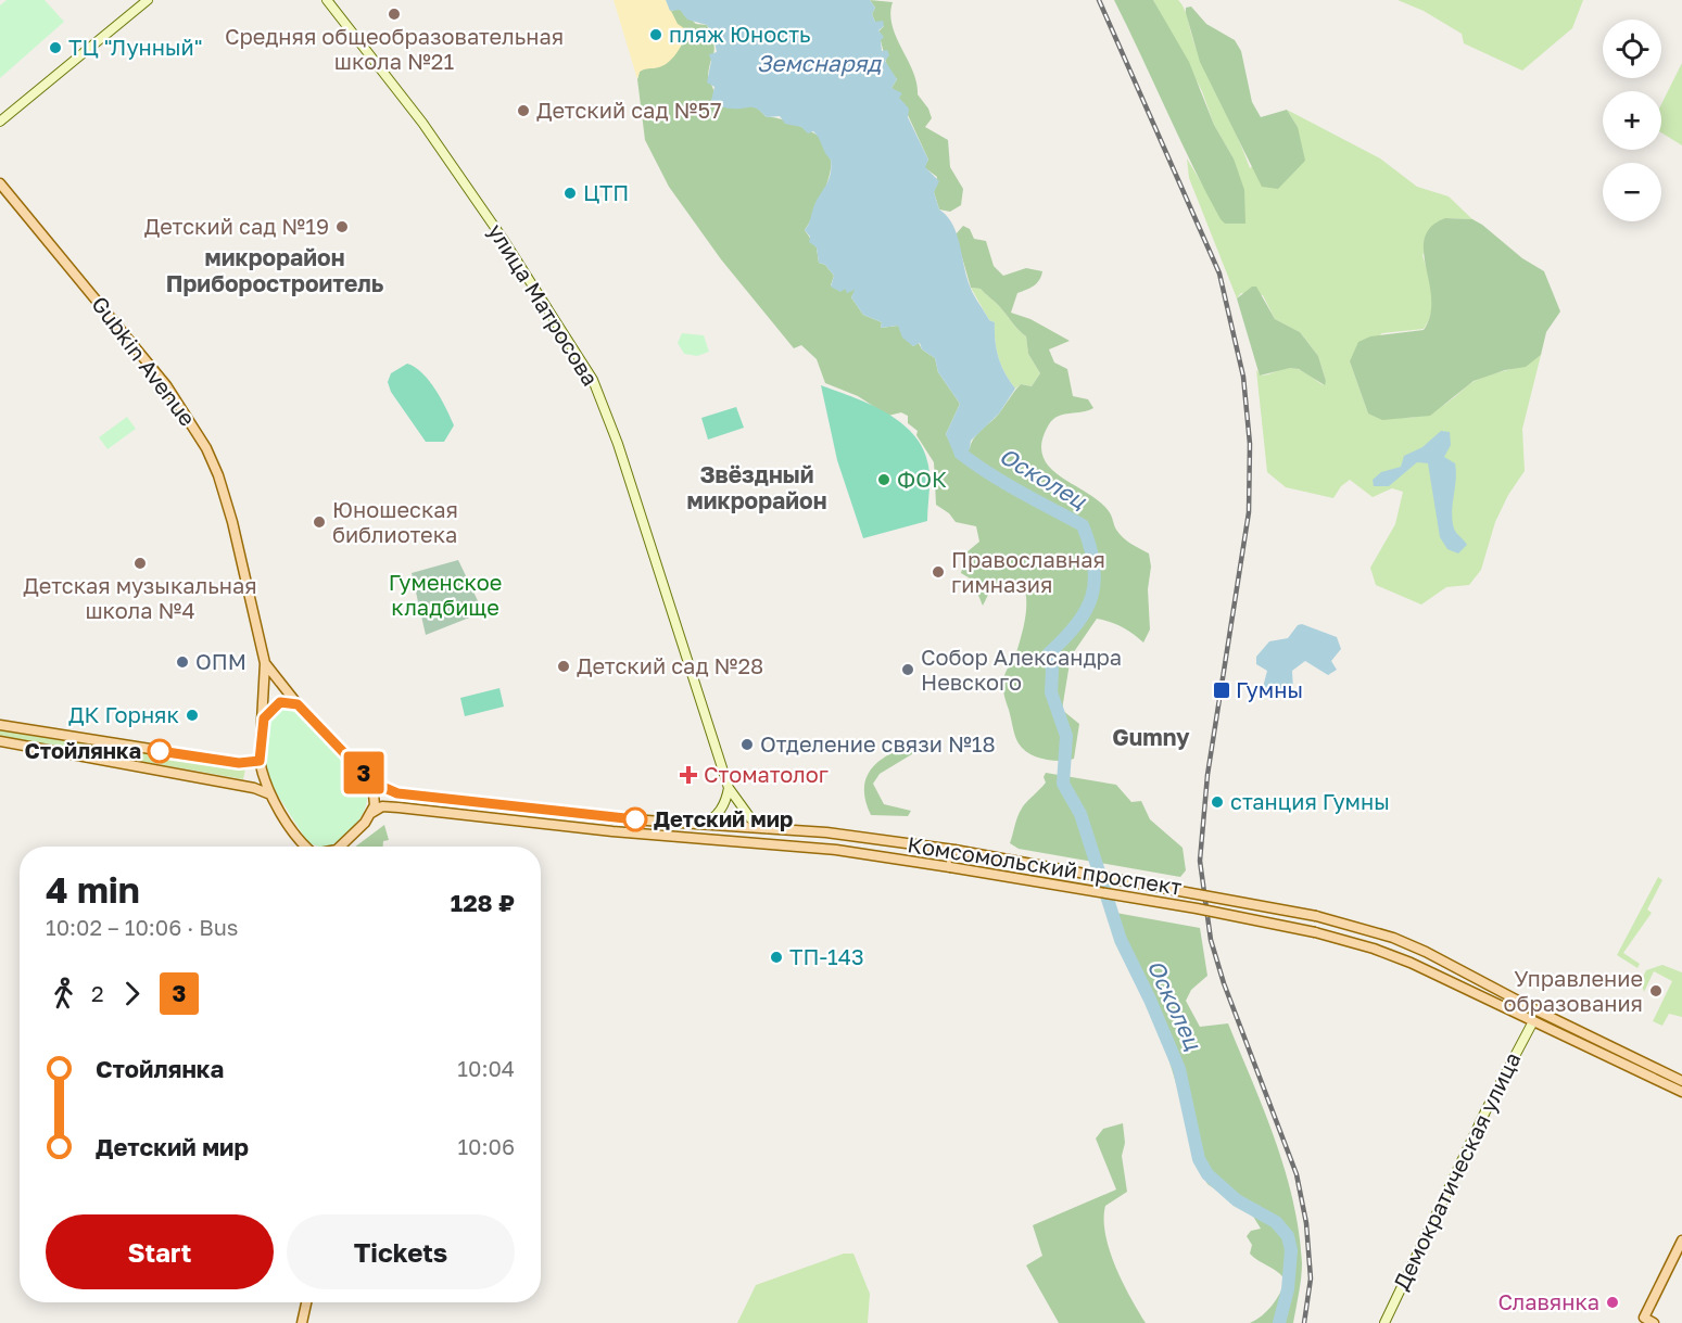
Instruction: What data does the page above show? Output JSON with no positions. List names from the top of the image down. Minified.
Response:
{"streets":{"main road":["улица Матросова","Gubkin Avenue","Комсомольский проспект","Демократическая улица"]},"crossings":[["улица Матросова","Комсомольский проспект"],["Комсомольский проспект","Демократическая улица"]],"districts":["микрорайон Приборостроитель","Звёздный микрорайон","Gumny"],"water":["Земснаряд","Осколец"],"parks":["Гуменское кладбище"],"places":{"other":["Средняя общеобразовательная школа №21","пляж Юность","ТЦ \"Лунный\"","Детский сад №57","ЦТП","Детский сад №19","ФОК","Юношеская библиотека","Детская музыкальная школа №4","Православная гимназия","ОПМ","Детский сад №28","Собор Александра Невского","ДК Горняк","Отделение связи №18","Стойлянка","станция Гумны","Детский мир","ТП-143","Управление образования","Славянка"],"transit":["Гумны"],"health":["Стоматолог"]},"lines":["bus line 3"],"page":{"on_map":"3","map_buttons":["+","−"],"heading":["4 min","10:02 – 10:06 · Bus","128 ₽"],"legs":["2","3"],"list":[{"name":"Стойлянка","value":"10:04"},{"name":"Детский мир","value":"10:06"}],"buttons":["Start","Tickets"]}}
